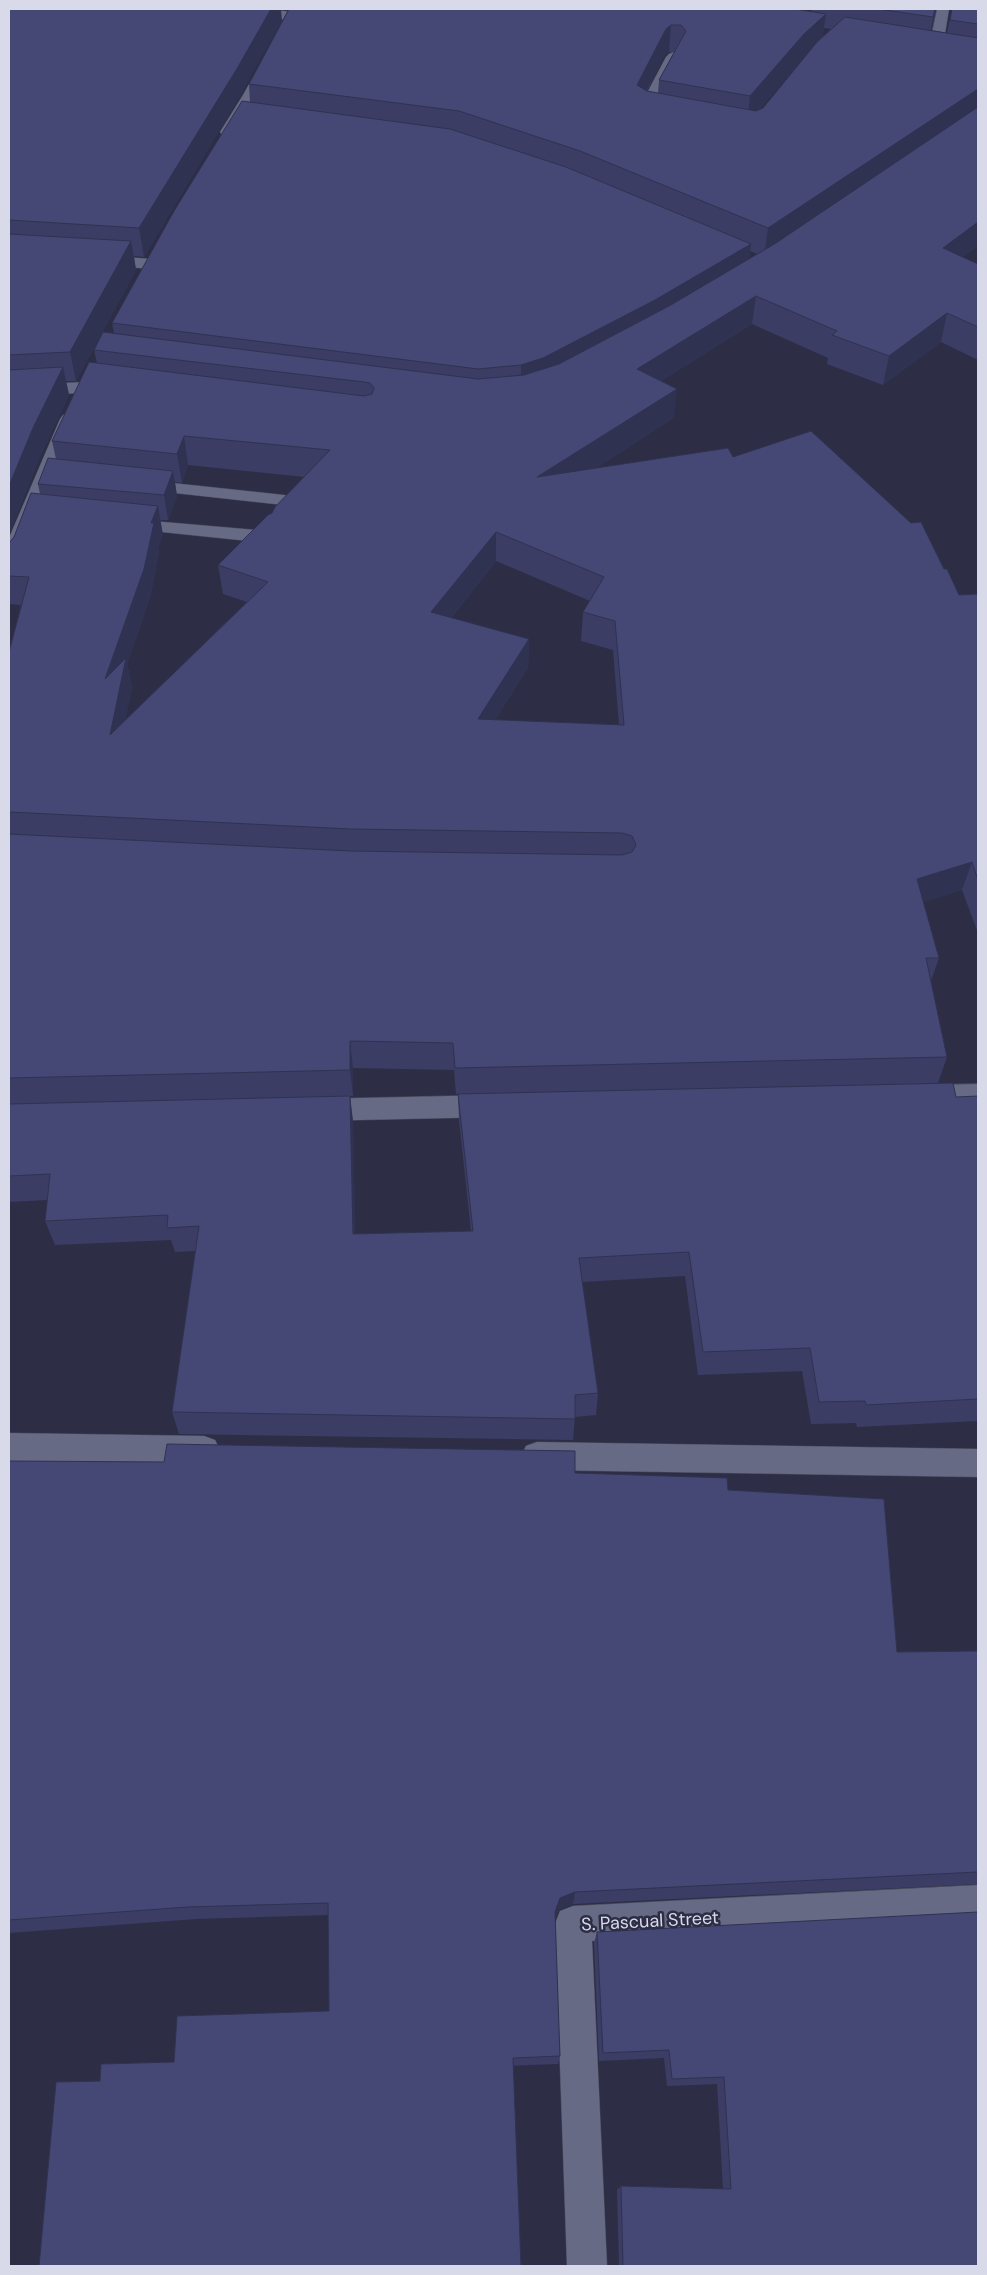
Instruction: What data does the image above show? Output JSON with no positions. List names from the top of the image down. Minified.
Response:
{"streets":{"street":["S. Pascual Street"]}}
